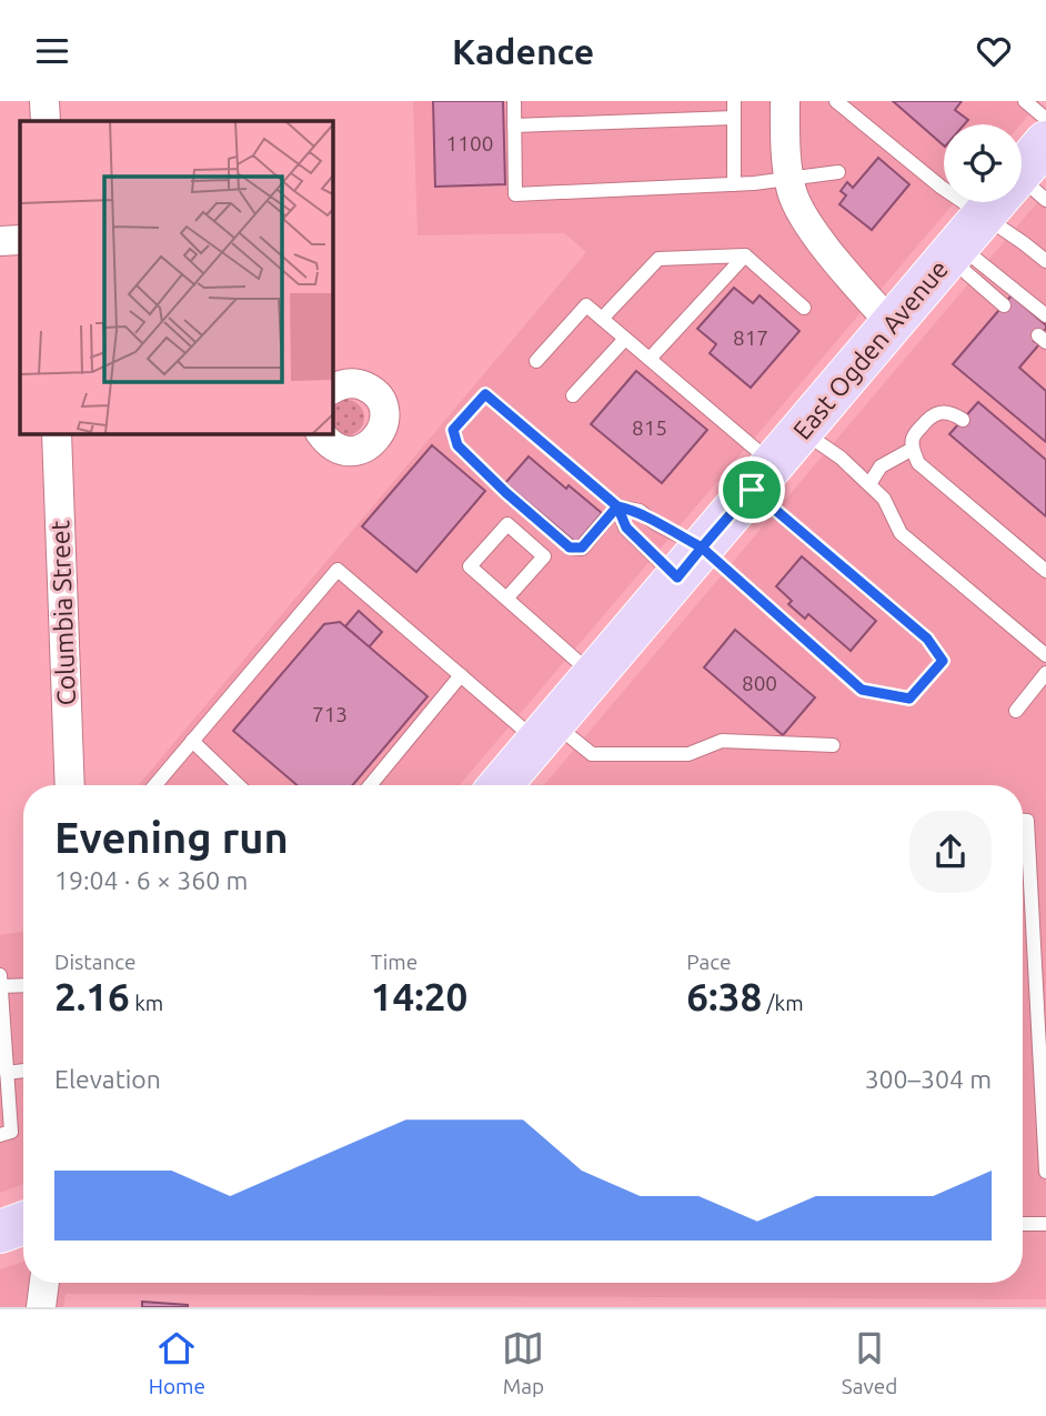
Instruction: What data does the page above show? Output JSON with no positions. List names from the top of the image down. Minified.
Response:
{"streets":{"main road":["East Ogden Avenue"],"street":["Columbia Street"]},"house_numbers":["1100","817","815","800","713"],"page":{"header":"Kadence","heading":["Evening run","19:04 · 6 × 360 m"],"stats":[["Distance","2.16 km"],["Time","14:20"],["Pace","6:38 /km"]],"chart":["Elevation","300–304 m"],"tabs":["Home","Map","Saved"]}}
